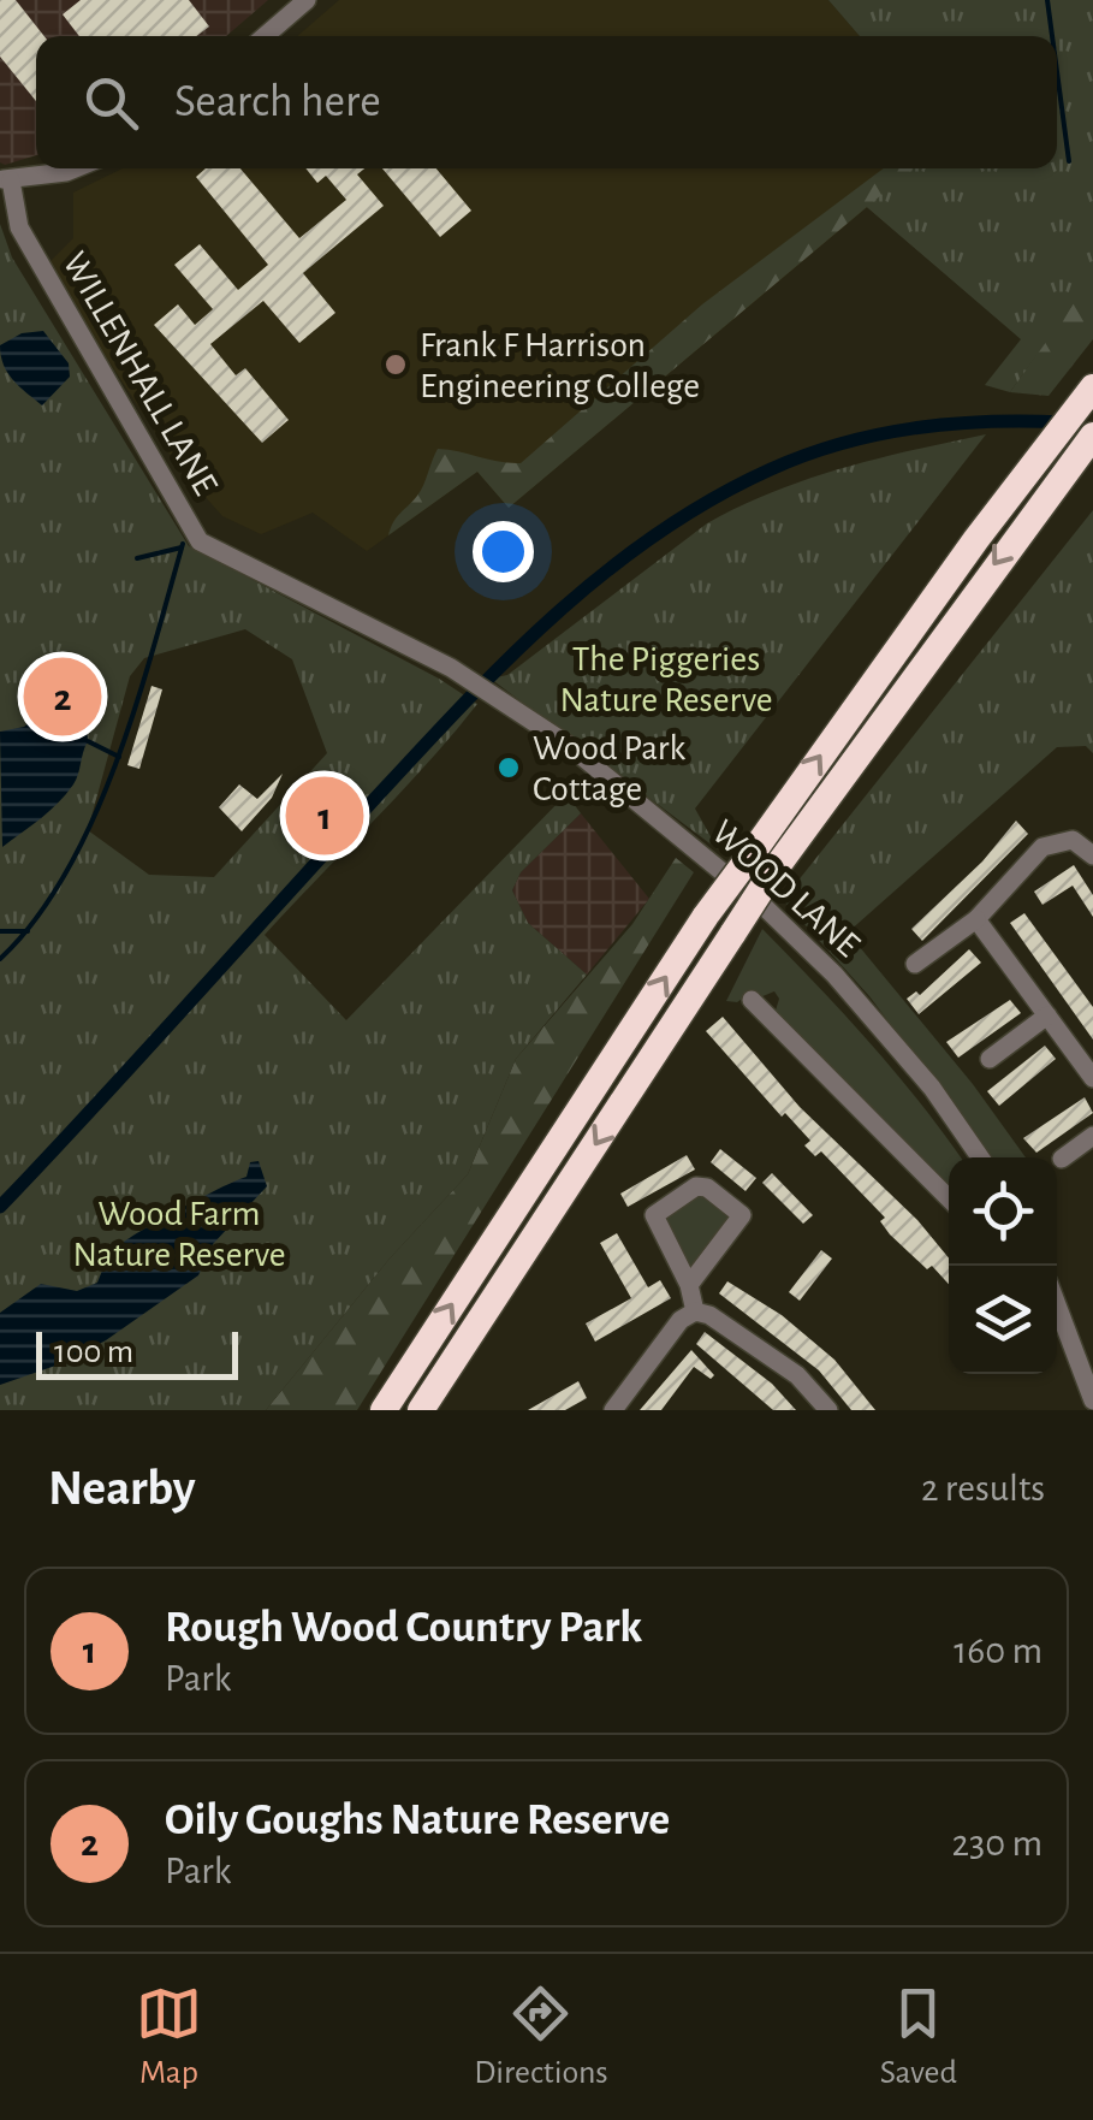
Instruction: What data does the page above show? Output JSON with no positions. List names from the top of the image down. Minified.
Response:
{"streets":{"street":["WILLENHALL LANE","WOOD LANE"]},"crossings":[["WILLENHALL LANE","WOOD LANE"]],"parks":["The Piggeries Nature Reserve","Wood Farm Nature Reserve"],"places":["Frank F Harrison Engineering College","Wood Park Cottage"],"scale_bar":"100 m","page":{"search":"Search here","pins":["2","1"],"scale":"100 m","heading":["Nearby","2 results"],"list":[{"mark":"1","name":"Rough Wood Country Park","note":"Park","value":"160 m"},{"mark":"2","name":"Oily Goughs Nature Reserve","note":"Park","value":"230 m"}],"nav":["Map","Directions","Saved"]}}
